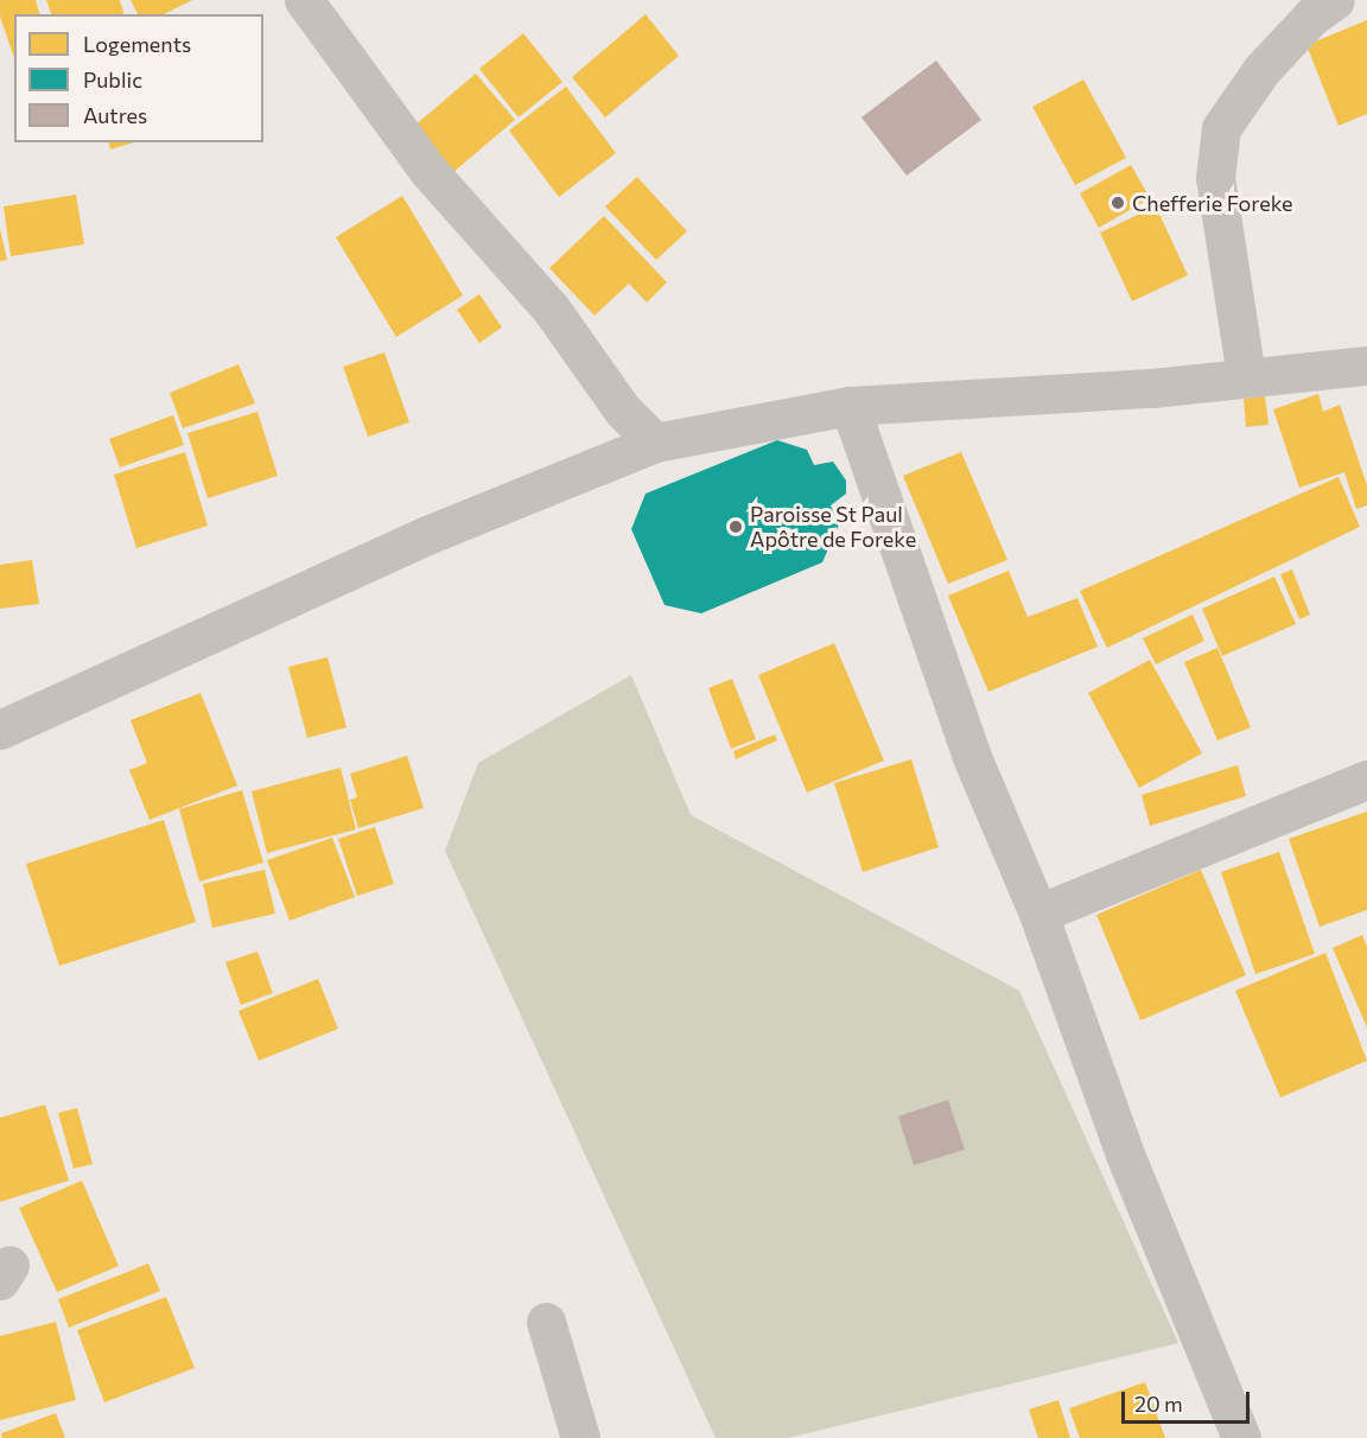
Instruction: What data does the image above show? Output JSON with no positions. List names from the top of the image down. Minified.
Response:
{"places":["Chefferie Foreke","Paroisse St Paul Apôtre de Foreke"],"legend":["Logements","Public","Autres"],"scale_bar":"20 m"}
